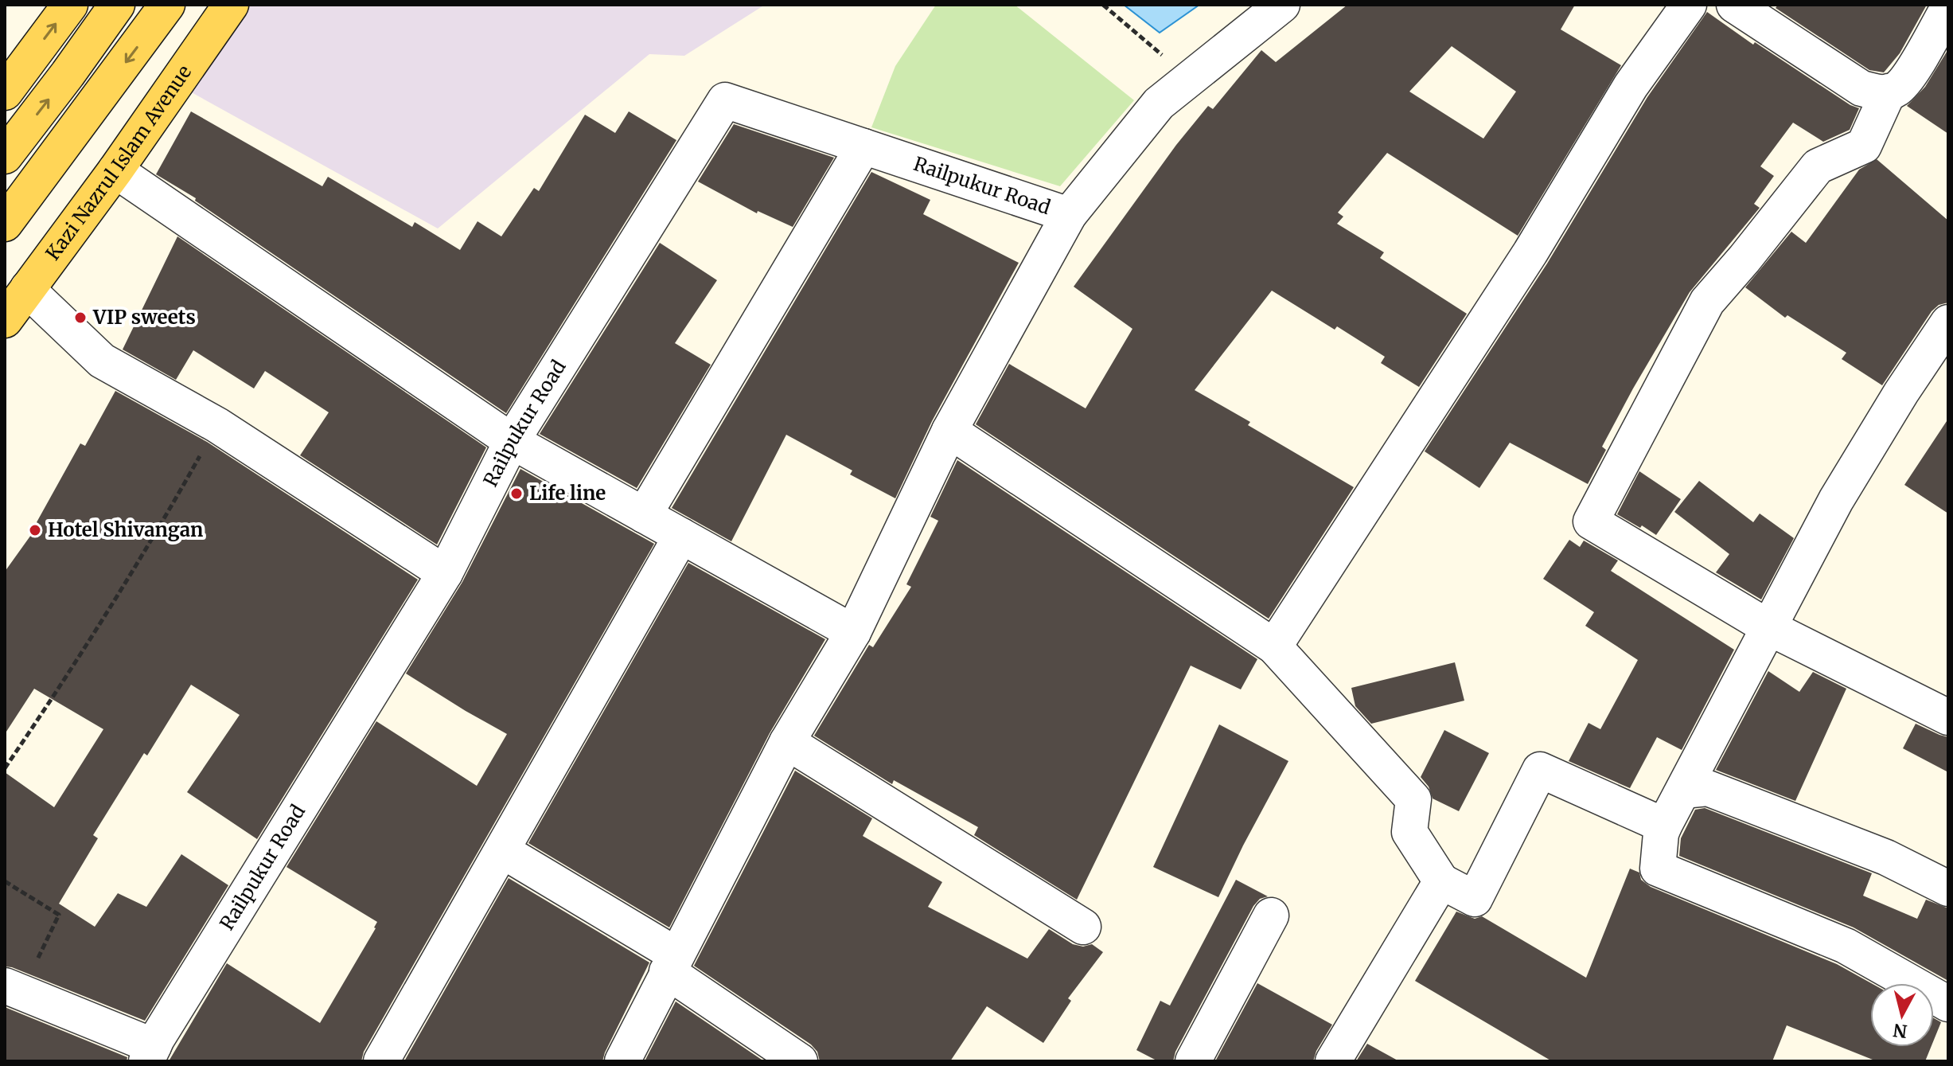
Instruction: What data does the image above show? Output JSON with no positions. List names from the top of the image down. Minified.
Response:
{"streets":{"main road":["Kazi Nazrul Islam Avenue"],"street":["Railpukur Road"]},"places":["VIP sweets","Life line","Hotel Shivangan"],"north":"bottom"}
